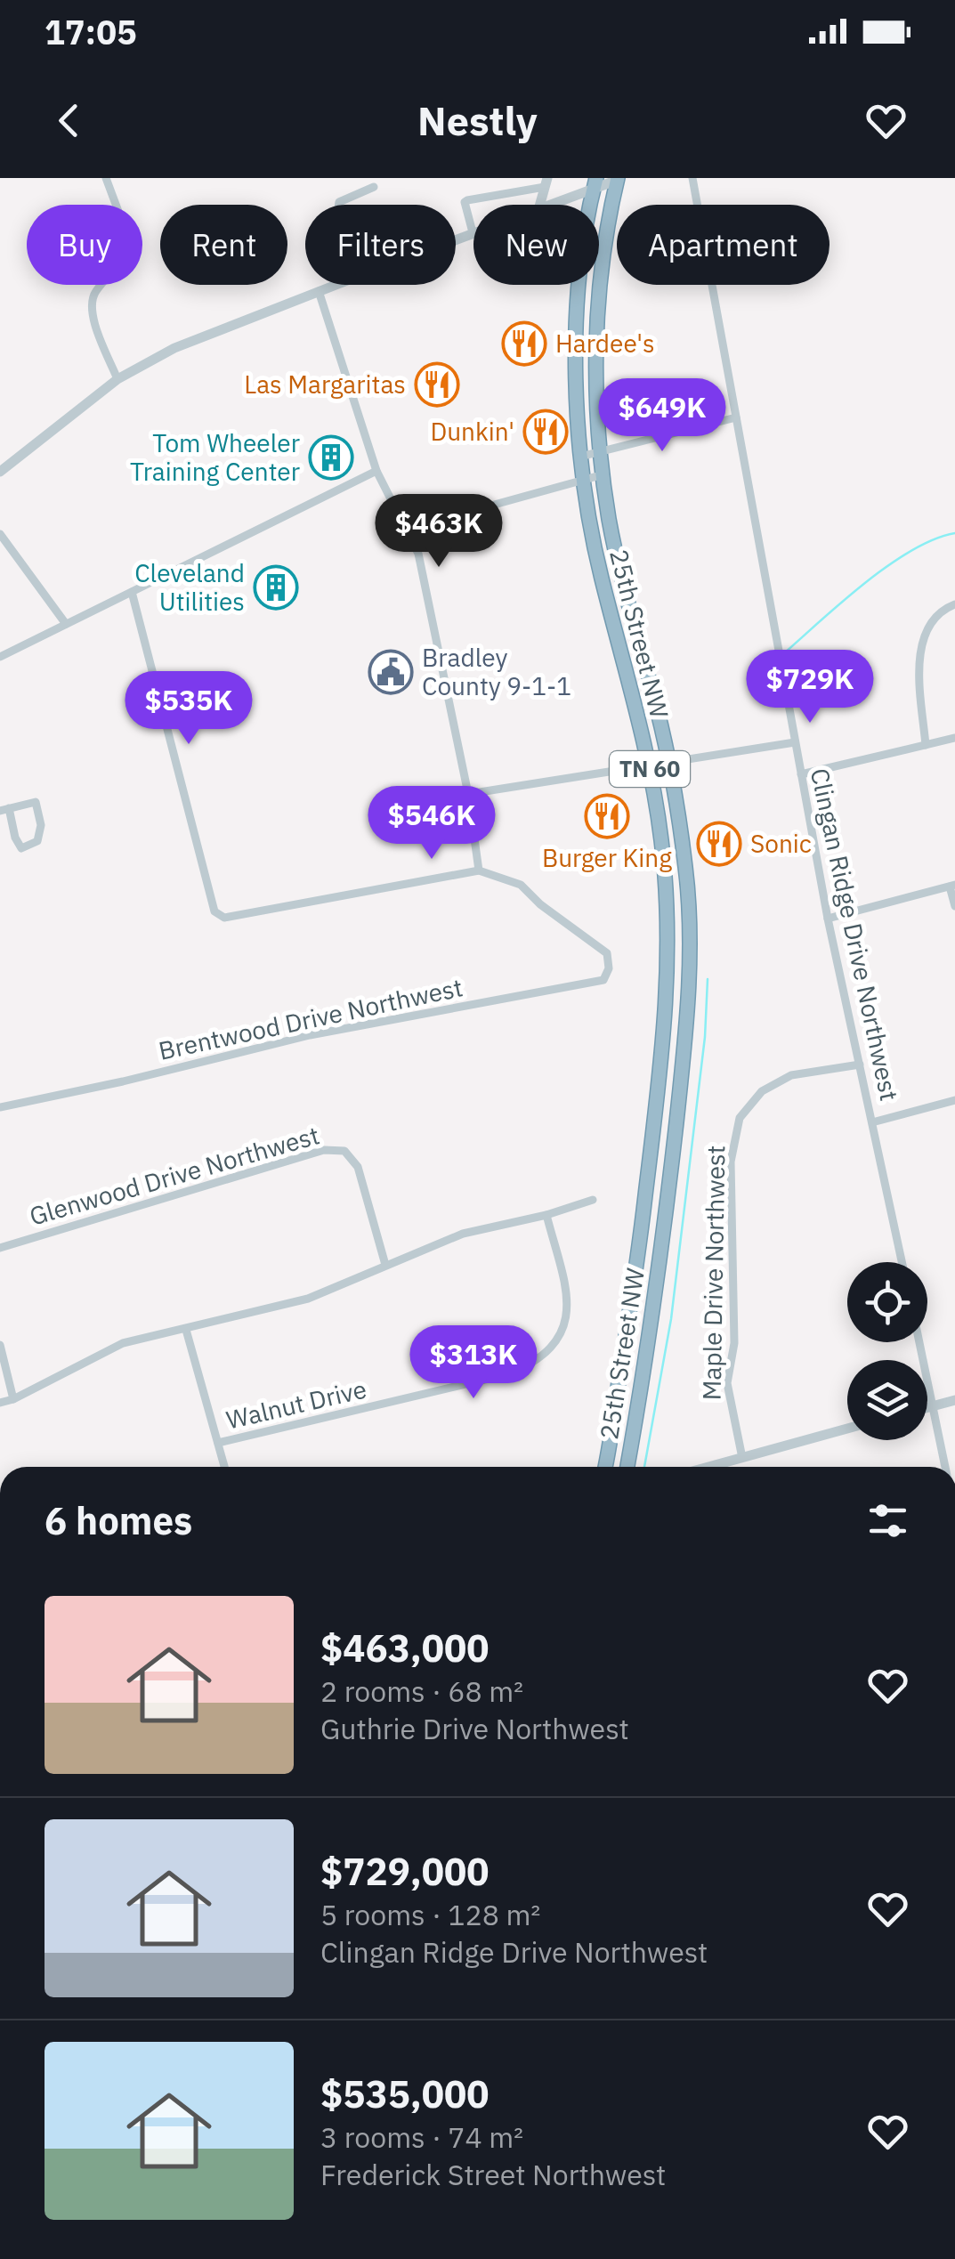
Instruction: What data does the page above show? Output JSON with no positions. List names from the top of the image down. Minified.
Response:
{"streets":{"highway":["25th Street NW","TN 60"],"street":["Clingan Ridge Drive Northwest","Brentwood Drive Northwest","Glenwood Drive Northwest","Maple Drive Northwest","Walnut Drive"]},"crossings":[["Clingan Ridge Drive Northwest","Maple Drive Northwest"]],"places":{"restaurant":["Hardee's","Las Margaritas","Dunkin'","Burger King","Sonic"],"building":["Tom Wheeler Training Center","Cleveland Utilities"],"public building":["Bradley County 9-1-1"]},"page":{"status":"17:05","header":"Nestly","chip":["Buy","Rent","Filters","New","Apartment"],"price":["$649K","$463K","$729K","$535K","$546K","$313K"],"heading":"6 homes","list":[{"name":"$463,000","note":"2 rooms · 68 m² · Guthrie Drive Northwest"},{"name":"$729,000","note":"5 rooms · 128 m² · Clingan Ridge Drive Northwest"},{"name":"$535,000","note":"3 rooms · 74 m² · Frederick Street Northwest"}]}}
